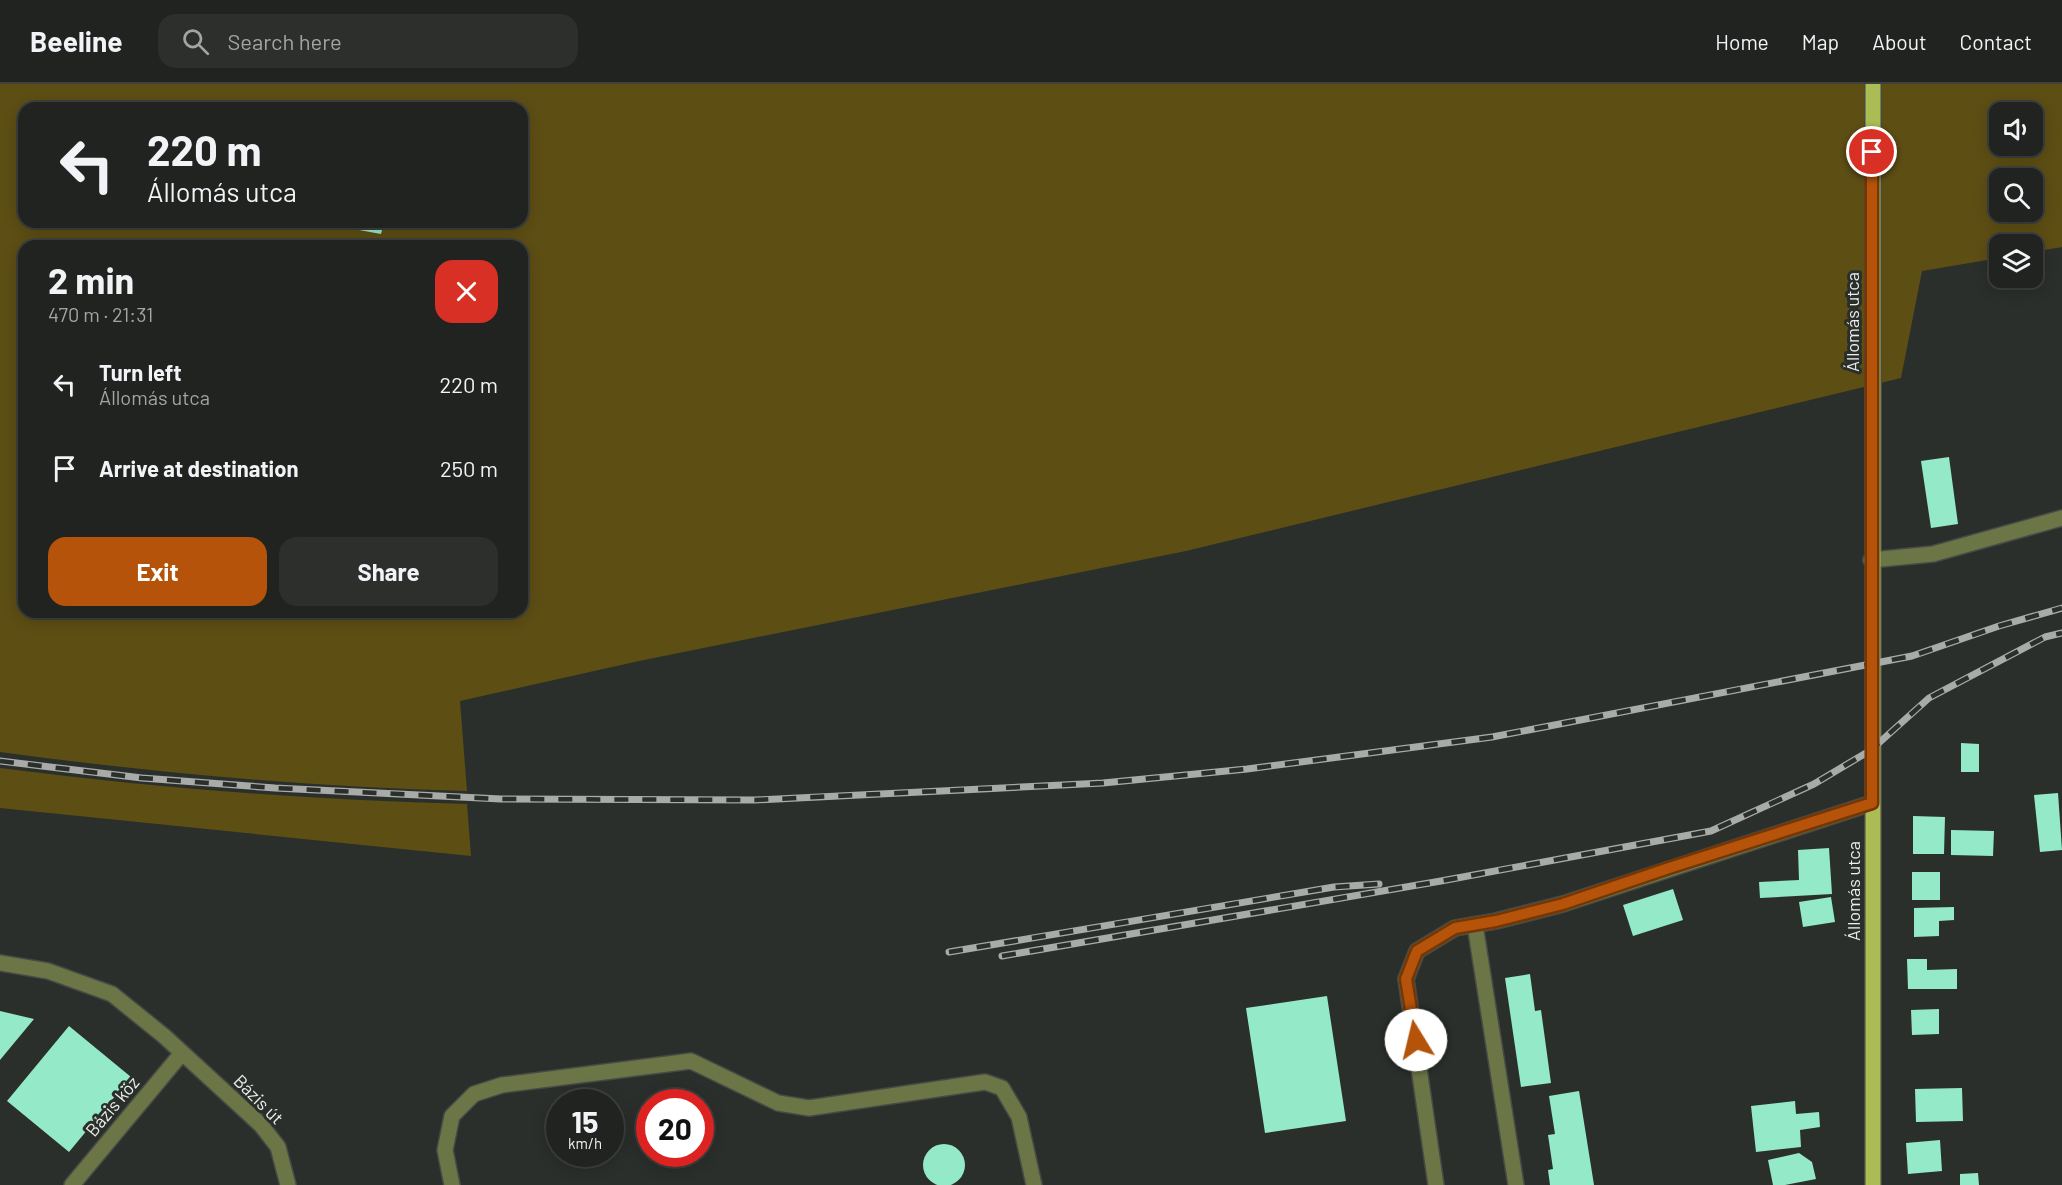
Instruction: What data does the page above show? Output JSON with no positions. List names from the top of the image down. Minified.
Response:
{"streets":{"main road":["Állomás utca"],"street":["Bázis út","Bázis köz"]},"crossings":[["Bázis út","Bázis köz"]],"page":{"header":"Beeline","search":"Search here","nav":["Home","Map","About","Contact"],"turn":["220 m","Állomás utca"],"heading":["2 min","470 m · 21:31"],"list":[{"name":"Turn left","note":"Állomás utca","value":"220 m"},{"name":"Arrive at destination","value":"250 m"}],"buttons":["Exit","Share"],"speed":"15 km/h","limit":"20"}}
